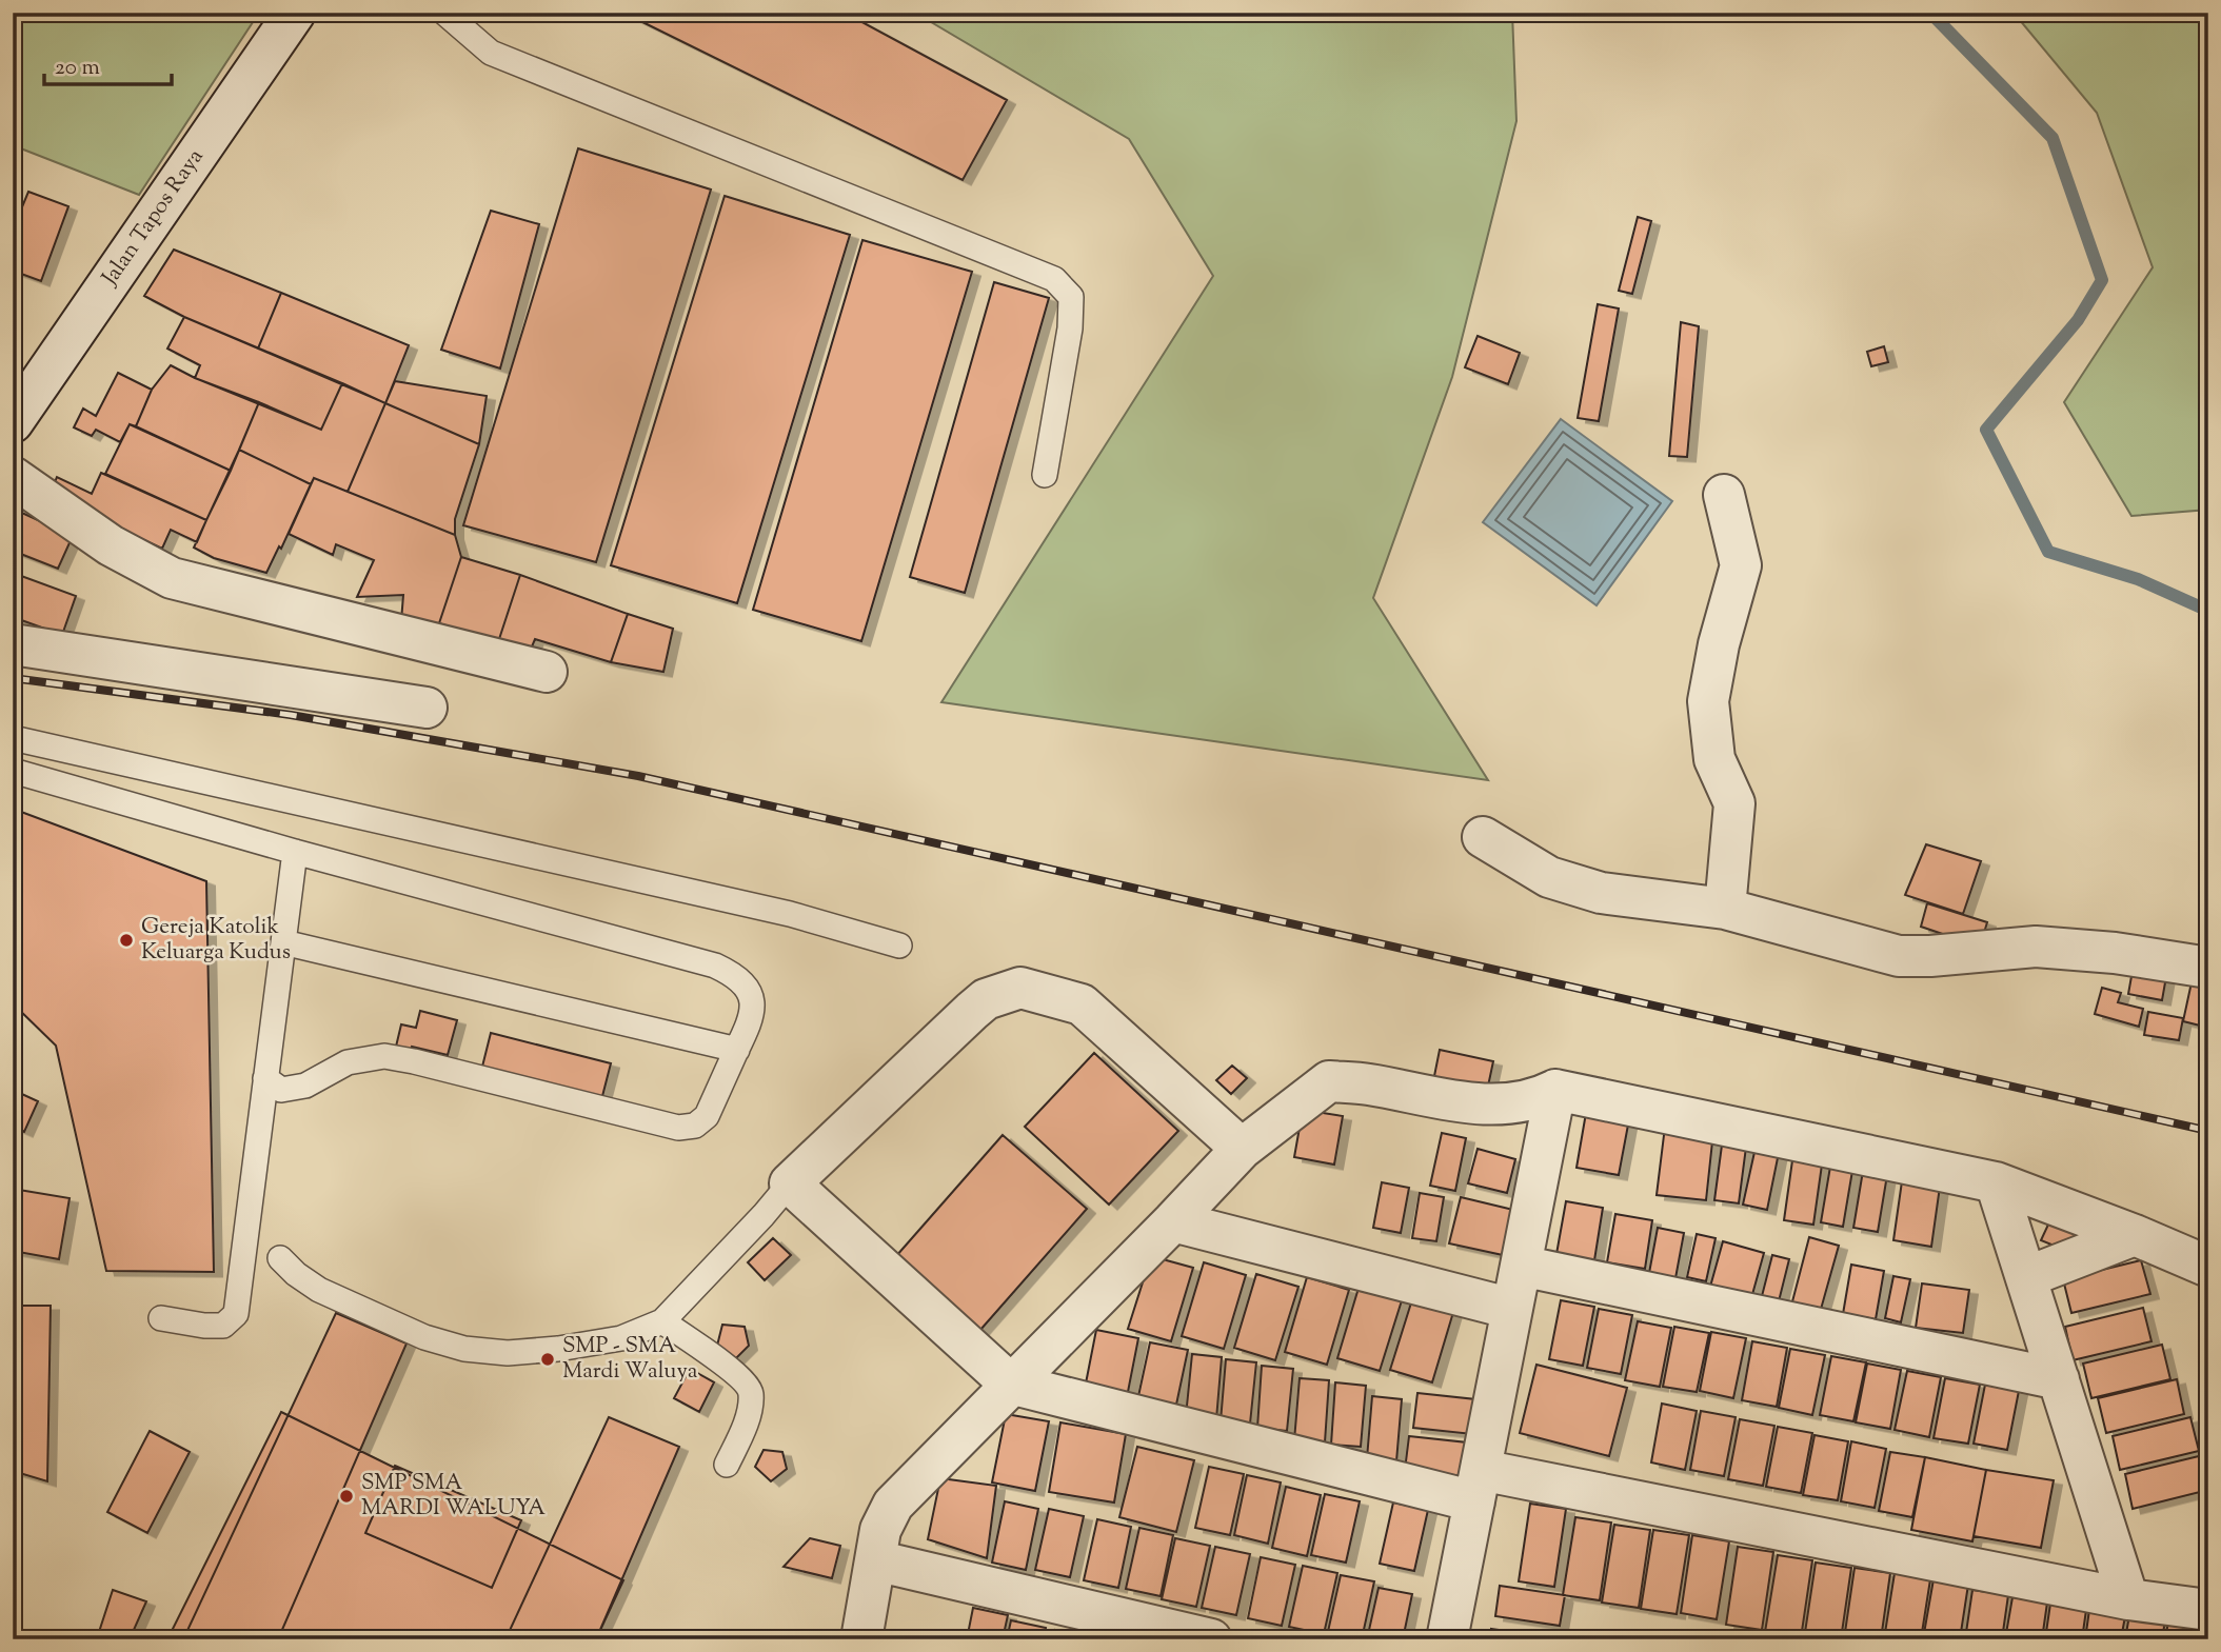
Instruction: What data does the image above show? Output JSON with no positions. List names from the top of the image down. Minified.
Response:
{"streets":{"street":["Jalan Tapos Raya"]},"places":["Gereja Katolik Keluarga Kudus","SMP - SMA Mardi Waluya","SMP SMA MARDI WALUYA"],"scale_bar":"20 m"}
